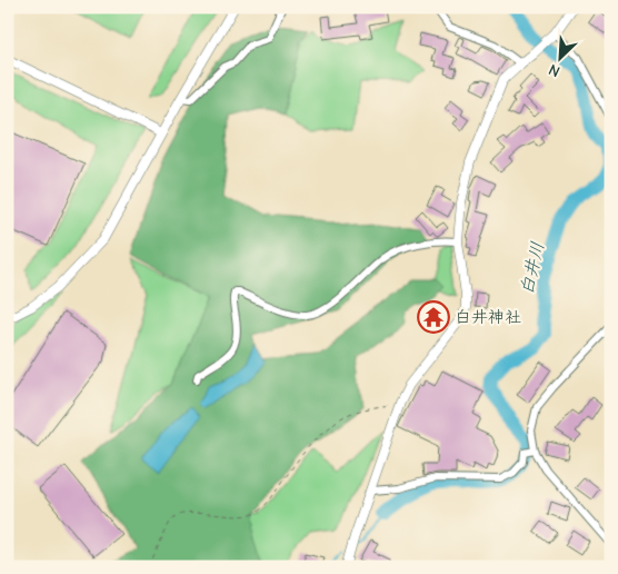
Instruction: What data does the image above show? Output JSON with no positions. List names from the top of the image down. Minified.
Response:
{"water":["白井川"],"places":{"temple":["白井神社"]},"north":"bottom left"}
